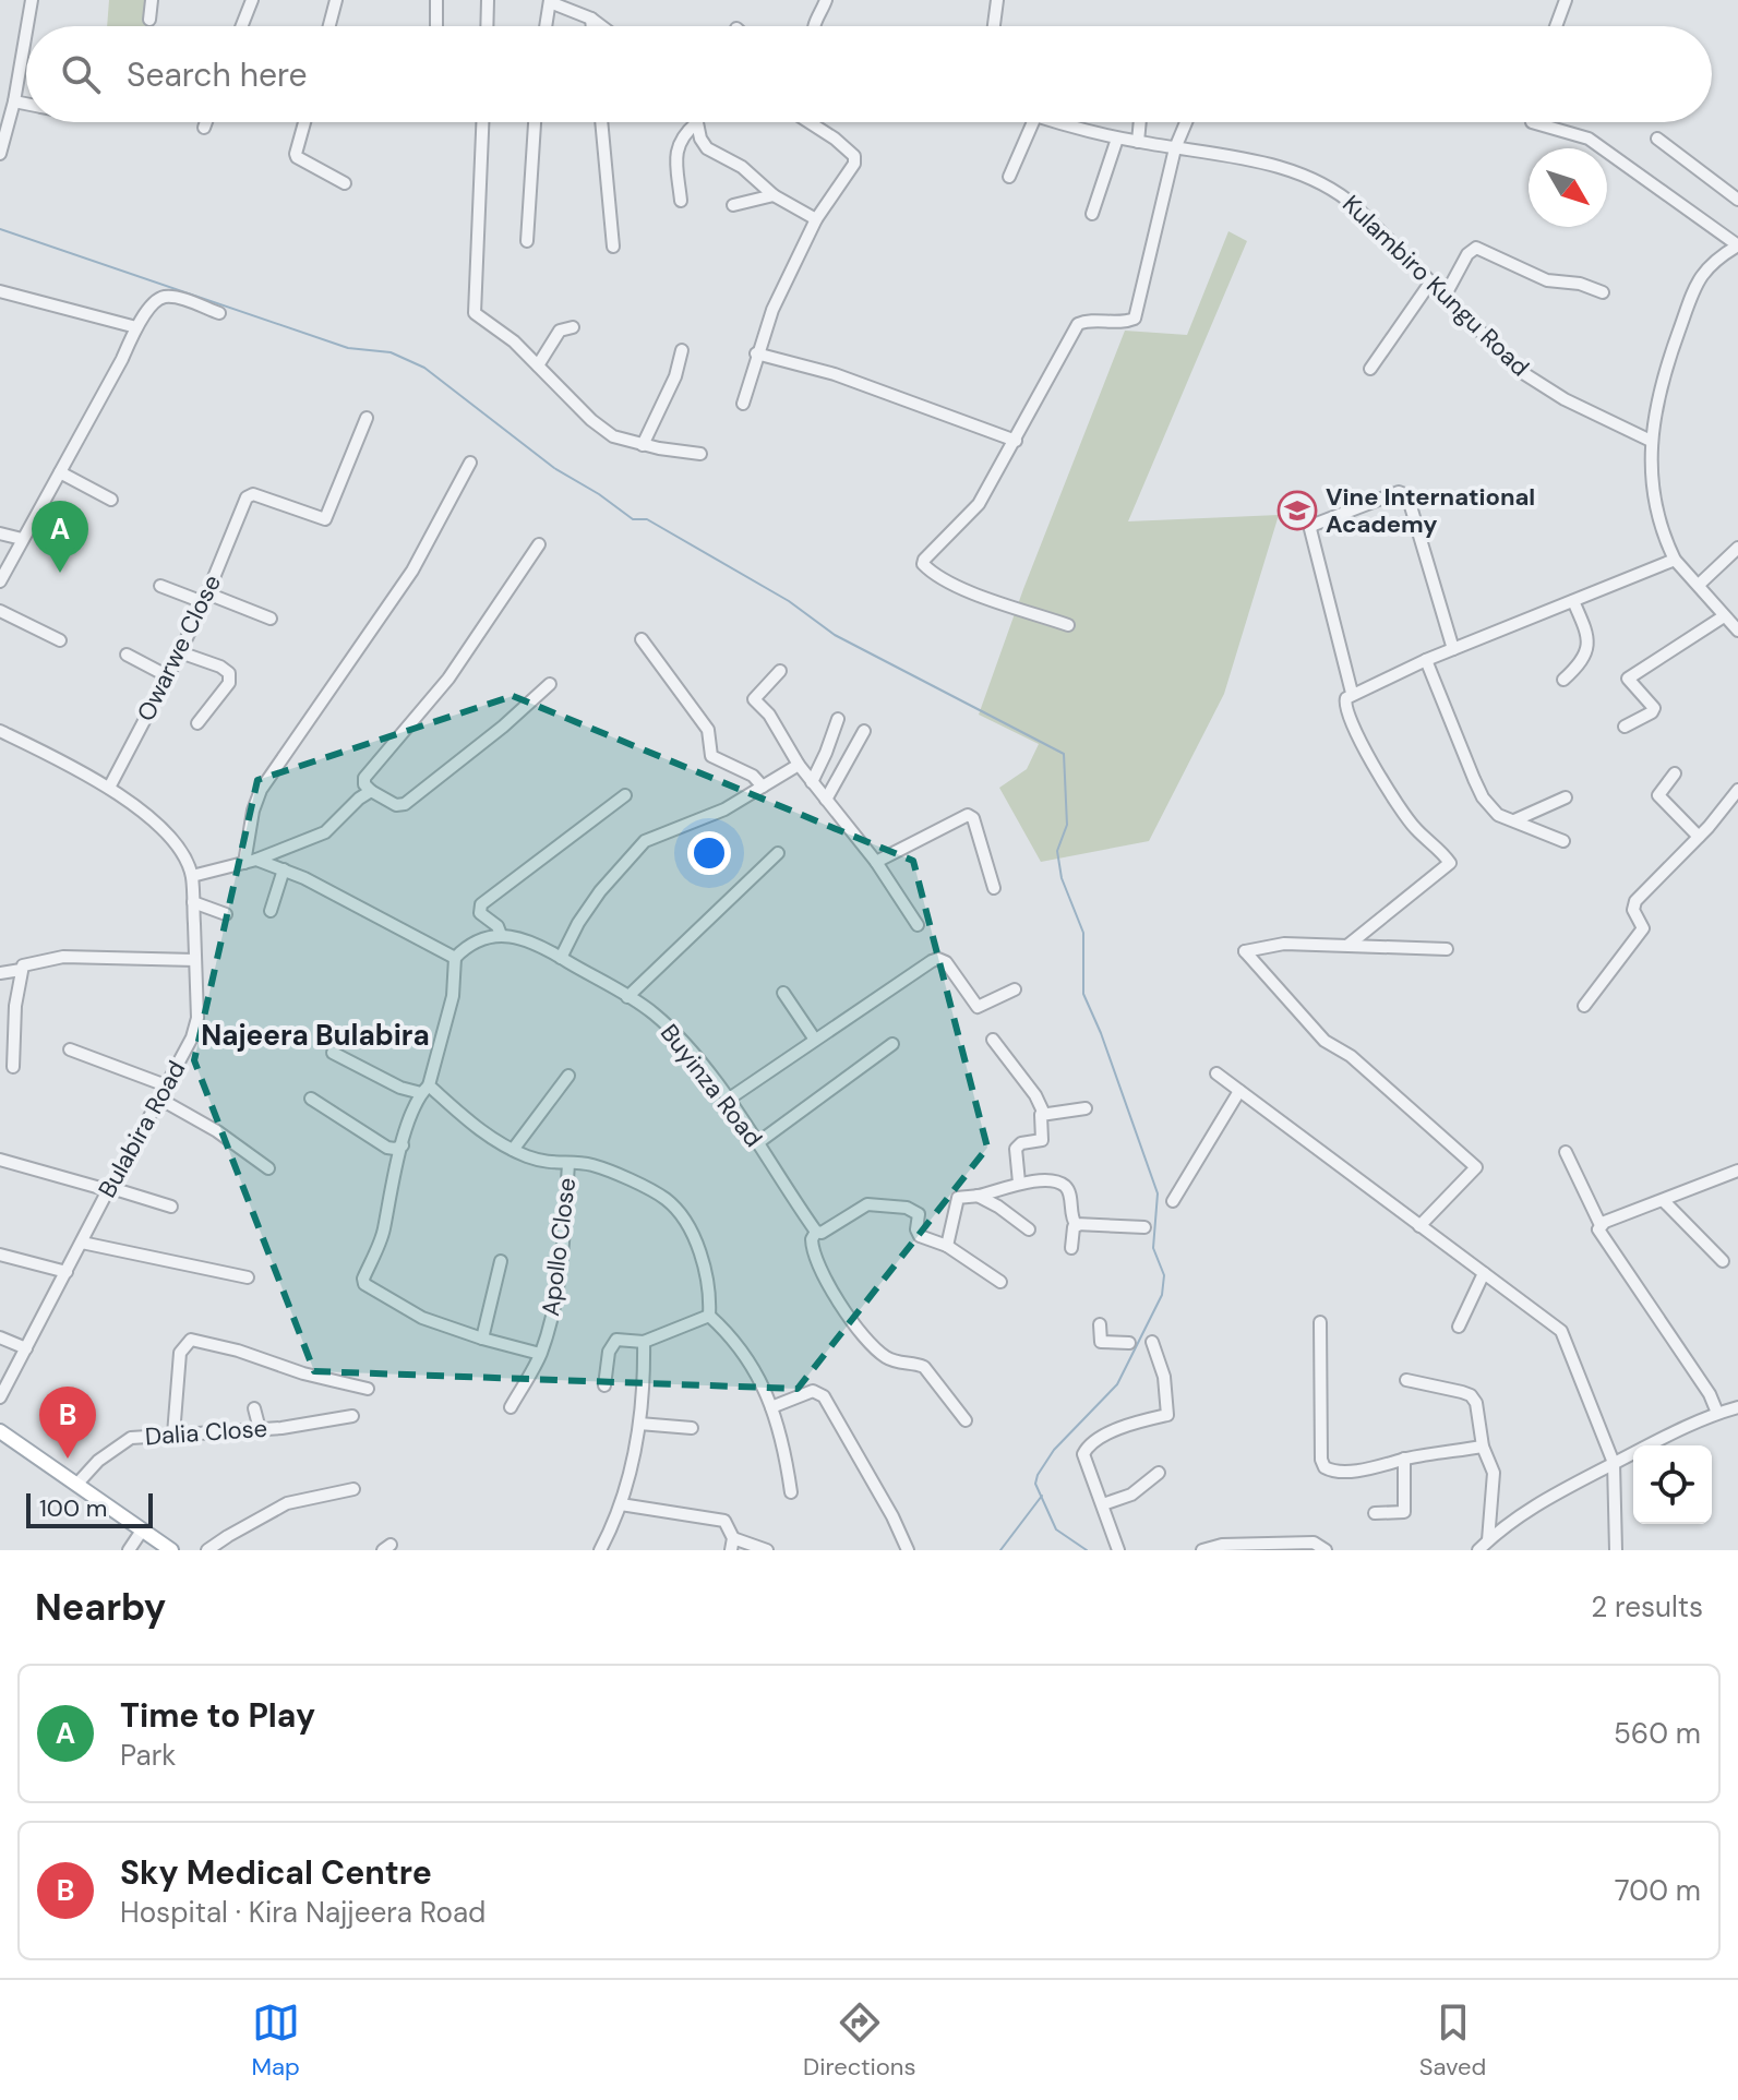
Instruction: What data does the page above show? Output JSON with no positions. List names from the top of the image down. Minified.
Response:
{"streets":{"street":["Kulambiro Kungu Road","Owarwe Close","Buyinza Road","Bulabira Road","Apollo Close","Dalia Close"]},"crossings":[["Owarwe Close","Bulabira Road"]],"districts":["Najeera Bulabira"],"places":{"school or university":["Vine International Academy"]},"scale_bar":"100 m","north":"bottom right","page":{"search":"Search here","pins":["A","B"],"scale":"100 m","heading":["Nearby","2 results"],"list":[{"mark":"A","name":"Time to Play","note":"Park","value":"560 m"},{"mark":"B","name":"Sky Medical Centre","note":"Hospital · Kira Najjeera Road","value":"700 m"}],"nav":["Map","Directions","Saved"]}}
